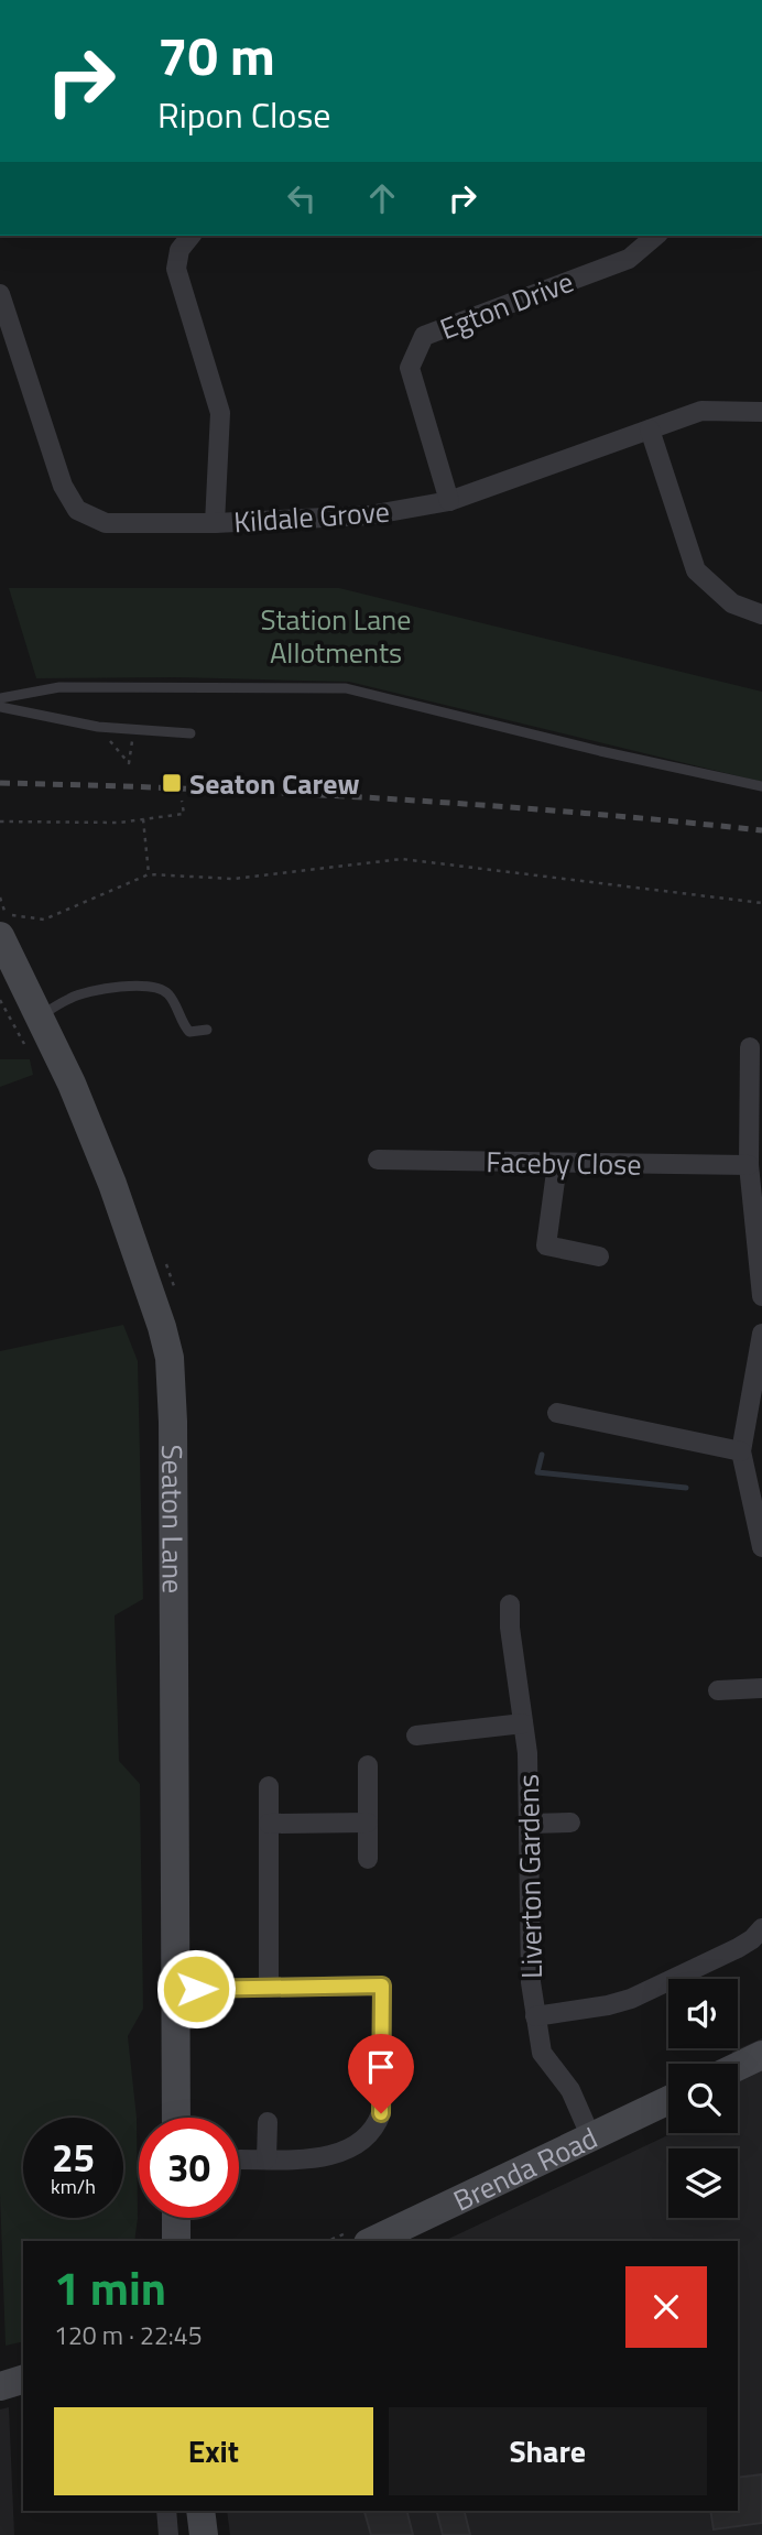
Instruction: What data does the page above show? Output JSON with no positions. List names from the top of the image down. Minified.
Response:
{"streets":{"main road":["Seaton Lane","Brenda Road"],"street":["Egton Drive","Kildale Grove","Faceby Close","Liverton Gardens"]},"crossings":[["Egton Drive","Kildale Grove"],["Liverton Gardens","Brenda Road"]],"parks":["Station Lane Allotments"],"places":{"transit":["Seaton Carew"]},"page":{"turn":["70 m","Ripon Close"],"speed":"25 km/h","limit":"30","heading":["1 min","120 m · 22:45"],"buttons":["Exit","Share"]}}
